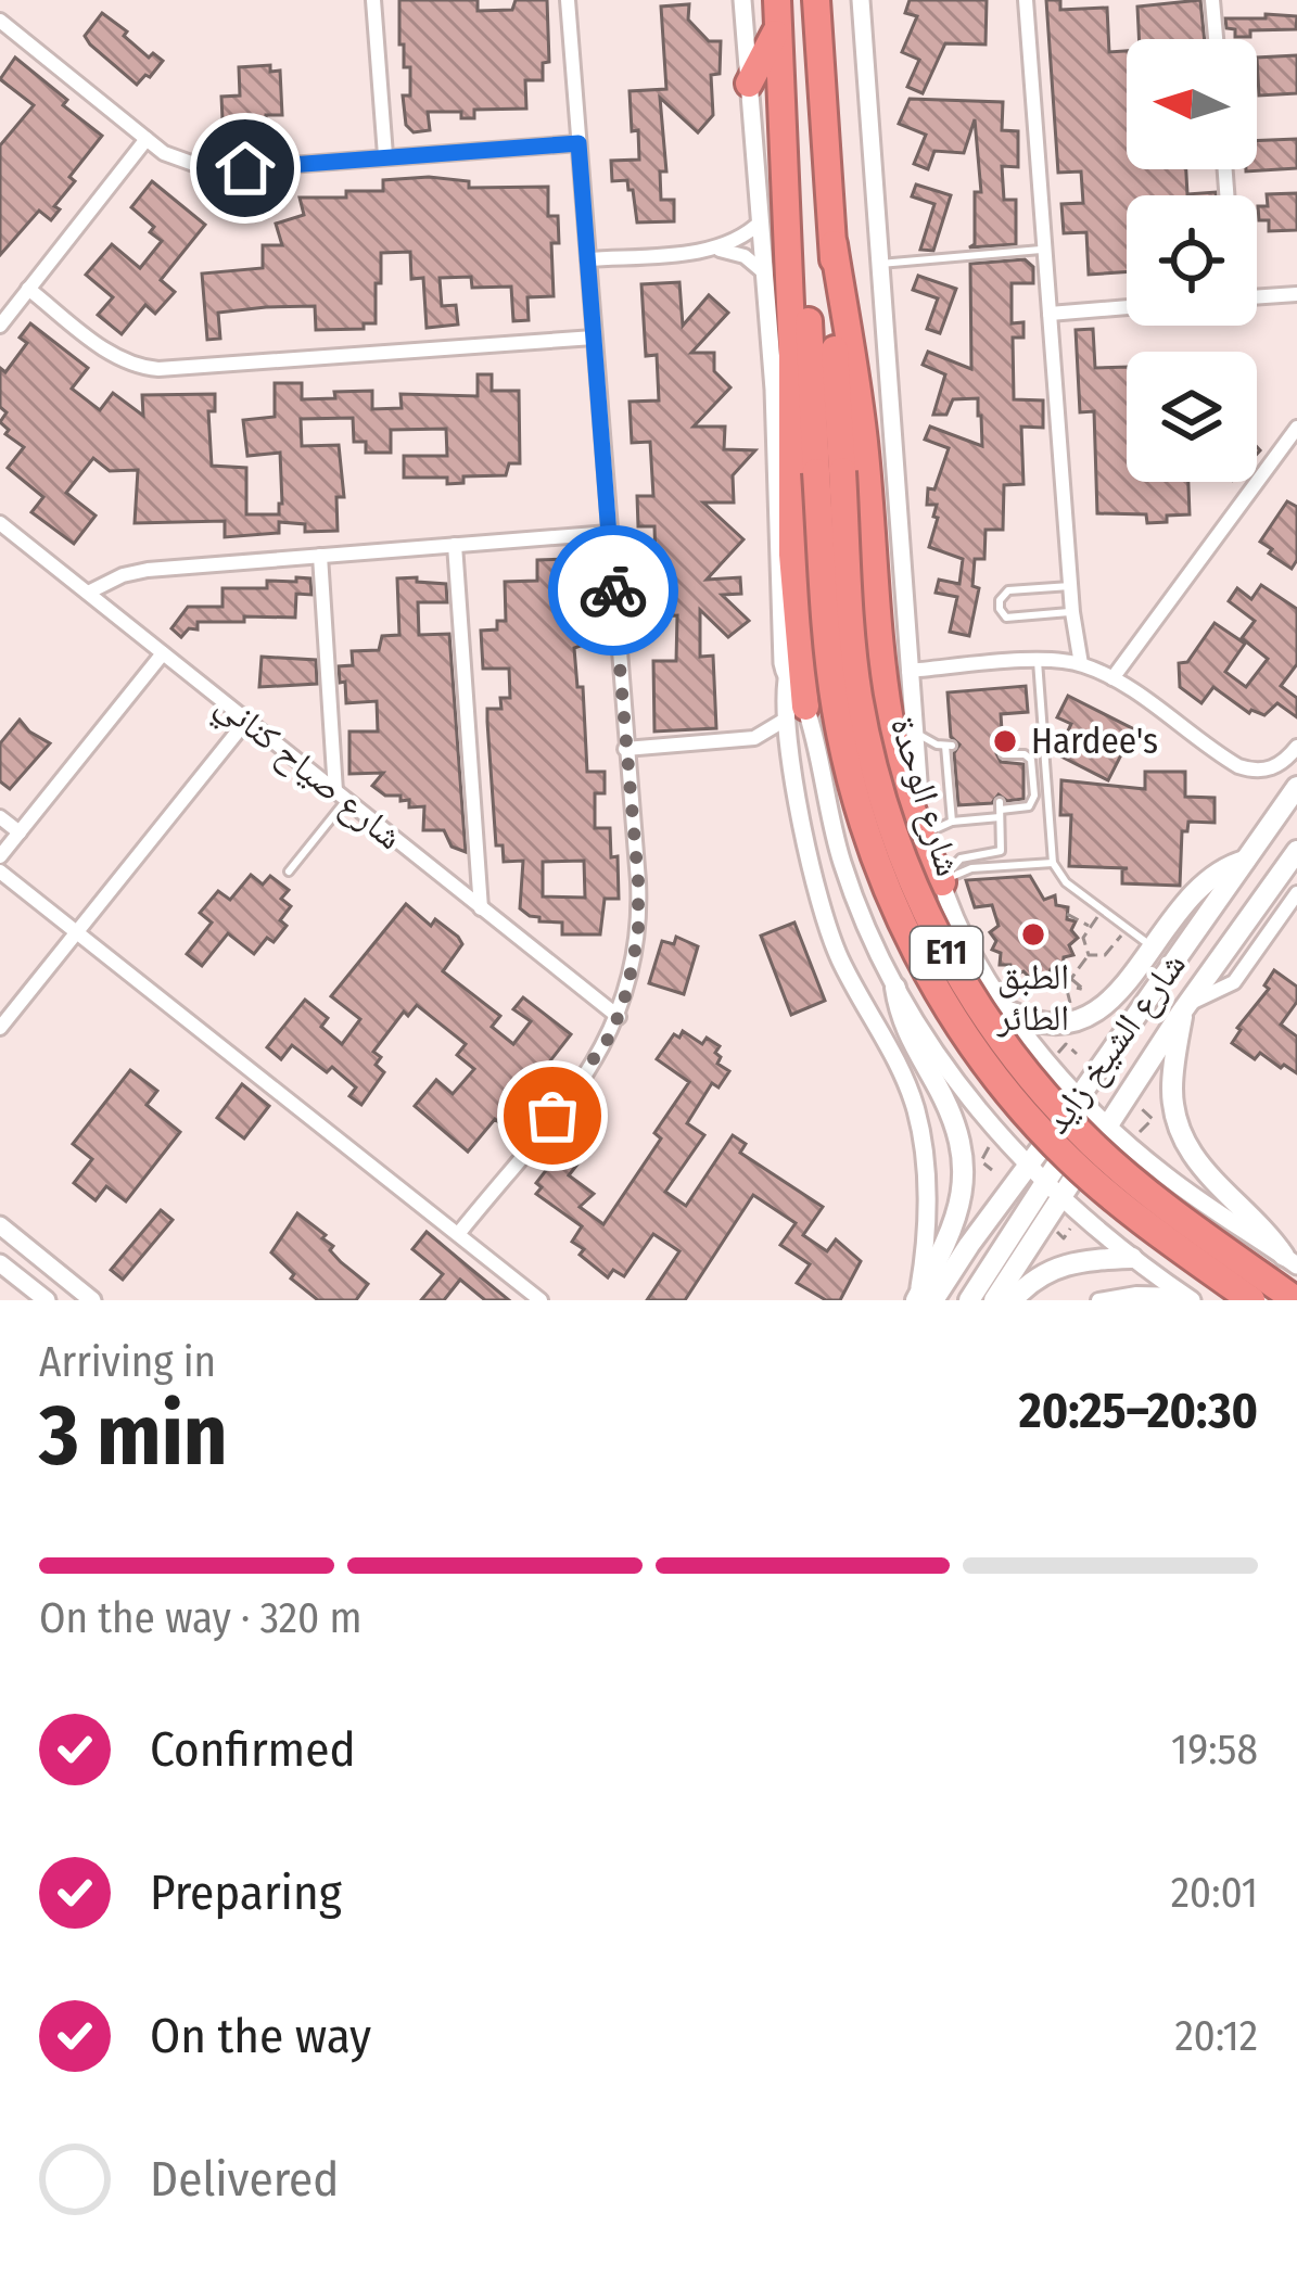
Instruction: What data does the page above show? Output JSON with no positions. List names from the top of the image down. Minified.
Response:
{"streets":{"highway":["شارع الوحدة","E11"],"main road":["شارع الشيخ زايد"],"street":["شارع صياح كناني"]},"crossings":[["شارع الوحدة","E11"]],"places":["Hardee's","الطبق الطائر"],"north":"left","page":{"heading":["3 min","Arriving in","20:25–20:30"],"bar":"On the way · 320 m","list":[["Confirmed","19:58"],["Preparing","20:01"],["On the way","20:12"],"Delivered"]}}
